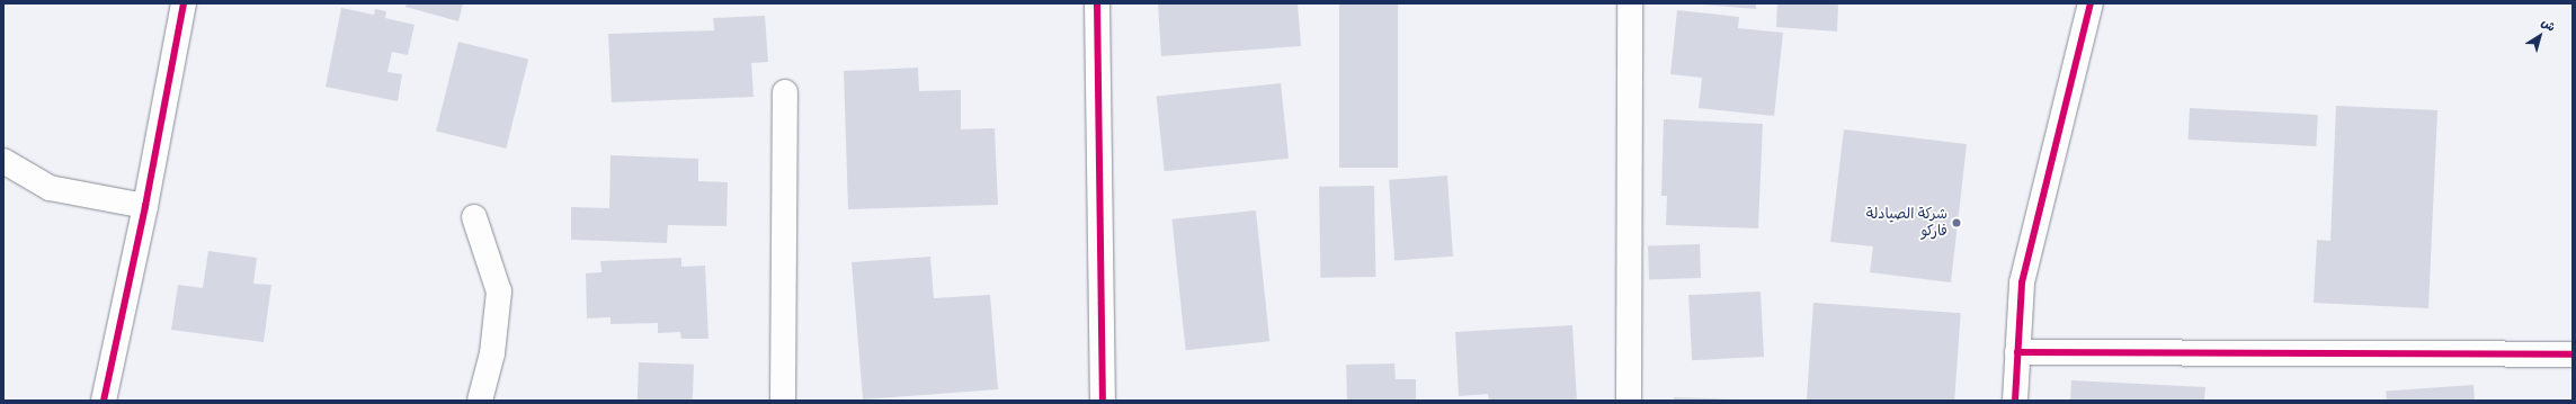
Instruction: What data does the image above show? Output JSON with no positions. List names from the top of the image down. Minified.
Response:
{"places":["شركة الصيادلة فاركو"],"north":"top right"}
